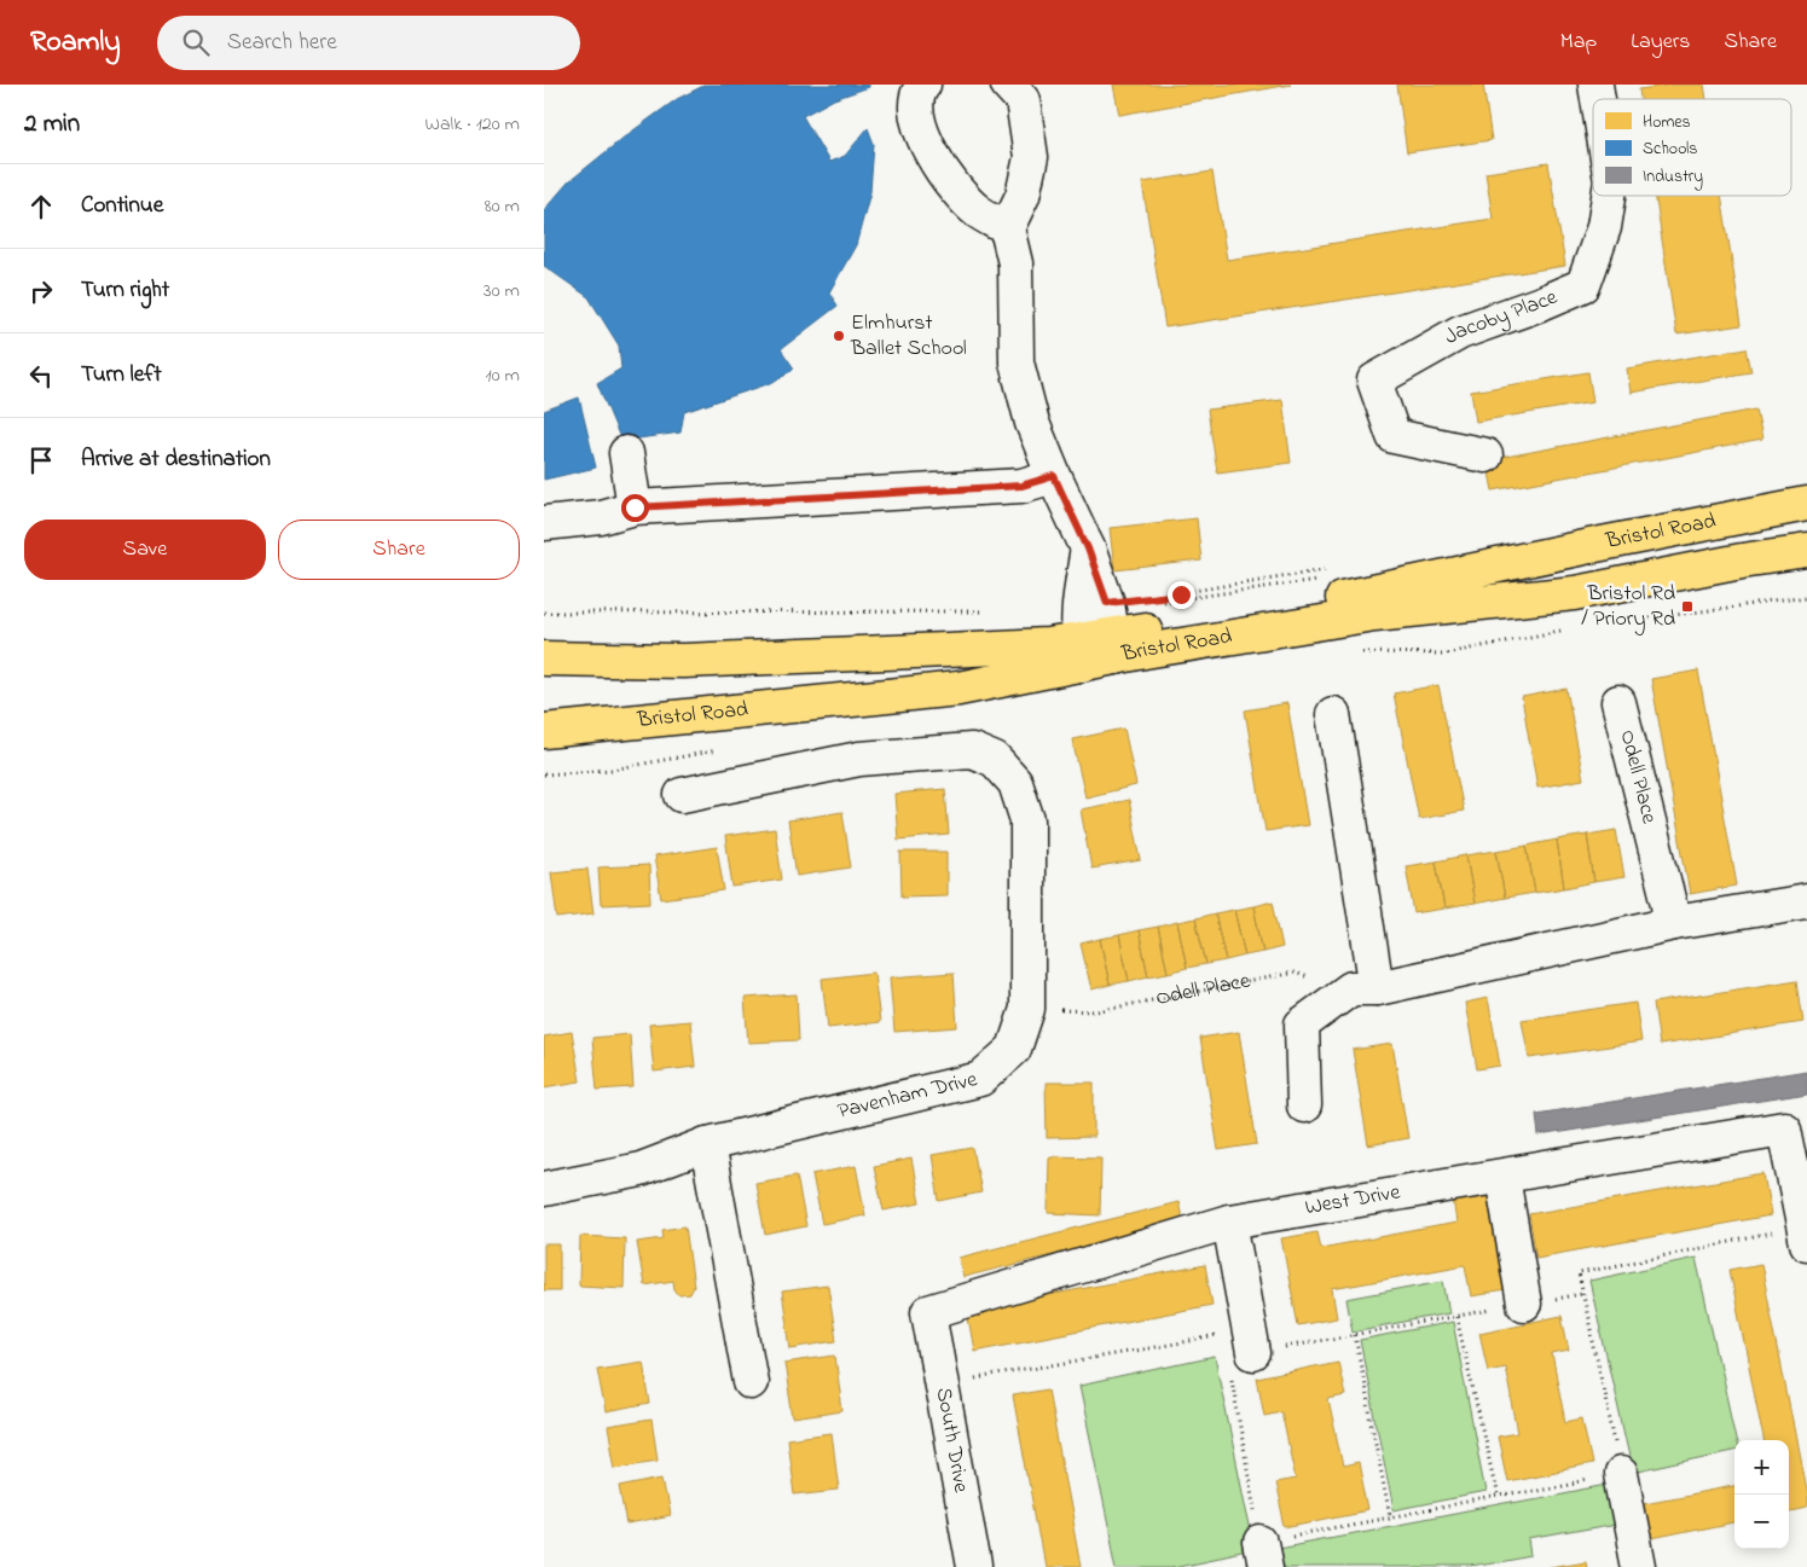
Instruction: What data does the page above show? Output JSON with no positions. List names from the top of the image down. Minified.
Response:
{"streets":{"highway":["Bristol Road"],"street":["Jacoby Place","Odell Place","Pavenham Drive","West Drive","South Drive"]},"crossings":[["Odell Place","Pavenham Drive"],["West Drive","South Drive"]],"places":{"other":["Elmhurst Ballet School"],"transit":["Bristol Rd / Priory Rd"]},"legend":["Homes","Schools","Industry"],"page":{"header":"Roamly","search":"Search here","nav":["Map","Layers","Share"],"heading":["2 min","Walk · 120 m"],"list":[["Continue","80 m"],["Turn right","30 m"],["Turn left","10 m"],"Arrive at destination"],"buttons":["Save","Share"],"map_buttons":["+","−"]}}
